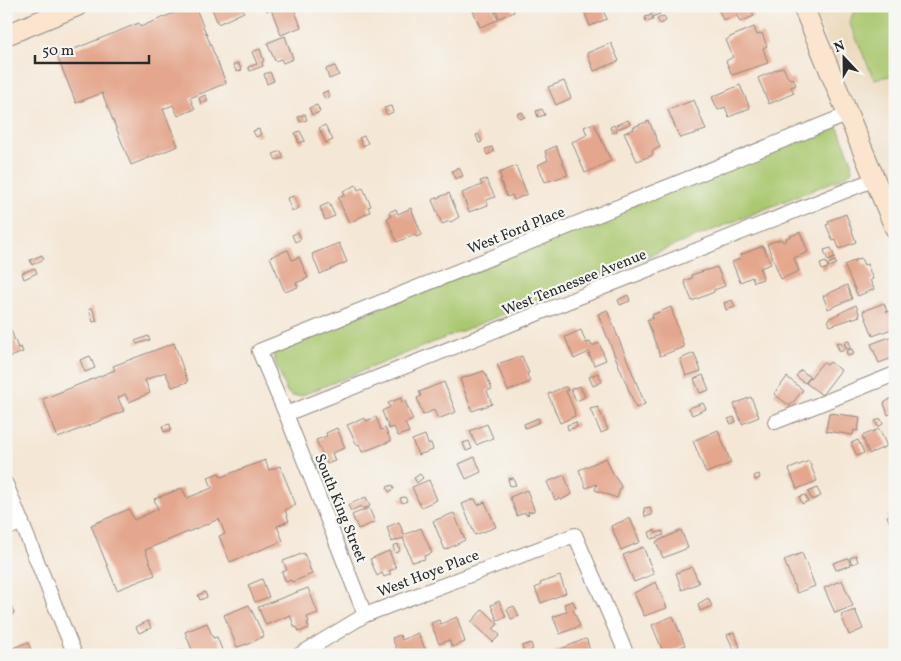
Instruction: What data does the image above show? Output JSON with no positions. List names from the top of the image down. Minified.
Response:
{"streets":{"street":["West Ford Place","West Tennessee Avenue","South King Street","West Hoye Place"]},"crossings":[["West Ford Place","West Tennessee Avenue"],["West Ford Place","South King Street"],["West Tennessee Avenue","South King Street"],["South King Street","West Hoye Place"]],"scale_bar":"50 m","north":"top"}
